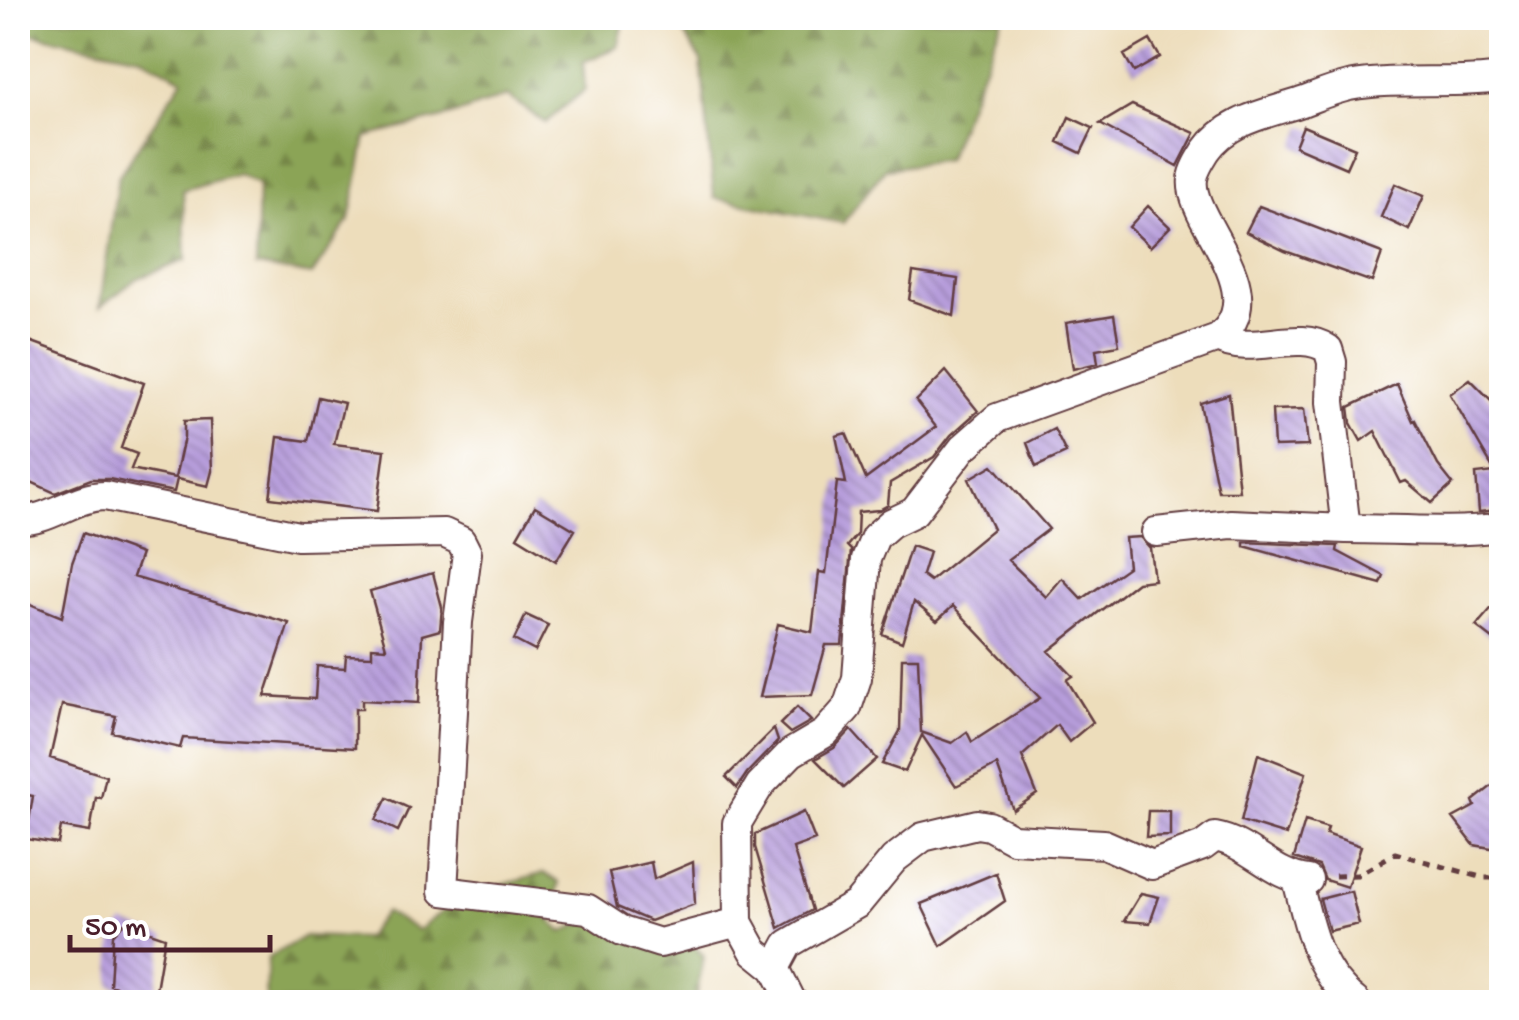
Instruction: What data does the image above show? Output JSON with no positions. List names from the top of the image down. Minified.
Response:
{"scale_bar":"50 m"}
